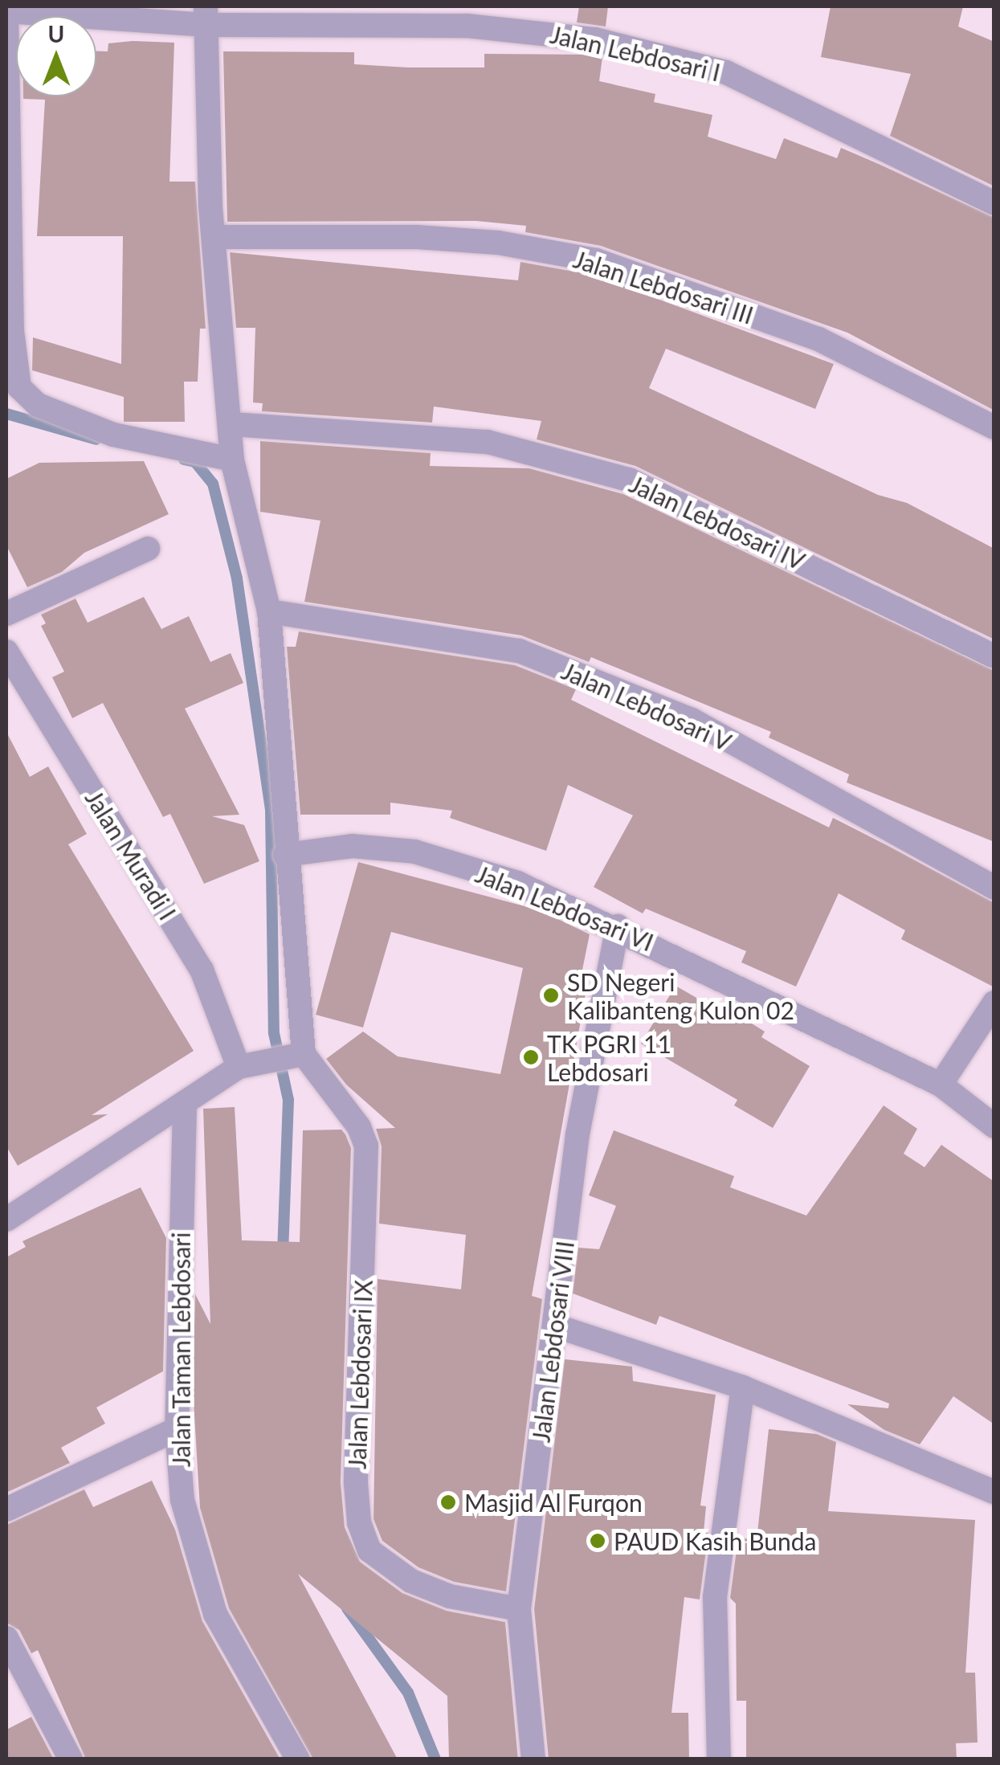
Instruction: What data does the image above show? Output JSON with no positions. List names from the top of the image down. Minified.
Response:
{"streets":{"street":["Jalan Lebdosari I","Jalan Lebdosari III","Jalan Lebdosari IV","Jalan Lebdosari V","Jalan Muradi I","Jalan Lebdosari VI","Jalan Lebdosari VIII","Jalan Taman Lebdosari","Jalan Lebdosari IX"]},"crossings":[["Jalan Lebdosari VI","Jalan Lebdosari VIII"],["Jalan Lebdosari VIII","Jalan Lebdosari IX"]],"places":["SD Negeri Kalibanteng Kulon 02","TK PGRI 11 Lebdosari","Masjid Al Furqon","PAUD Kasih Bunda"],"north":"top"}
